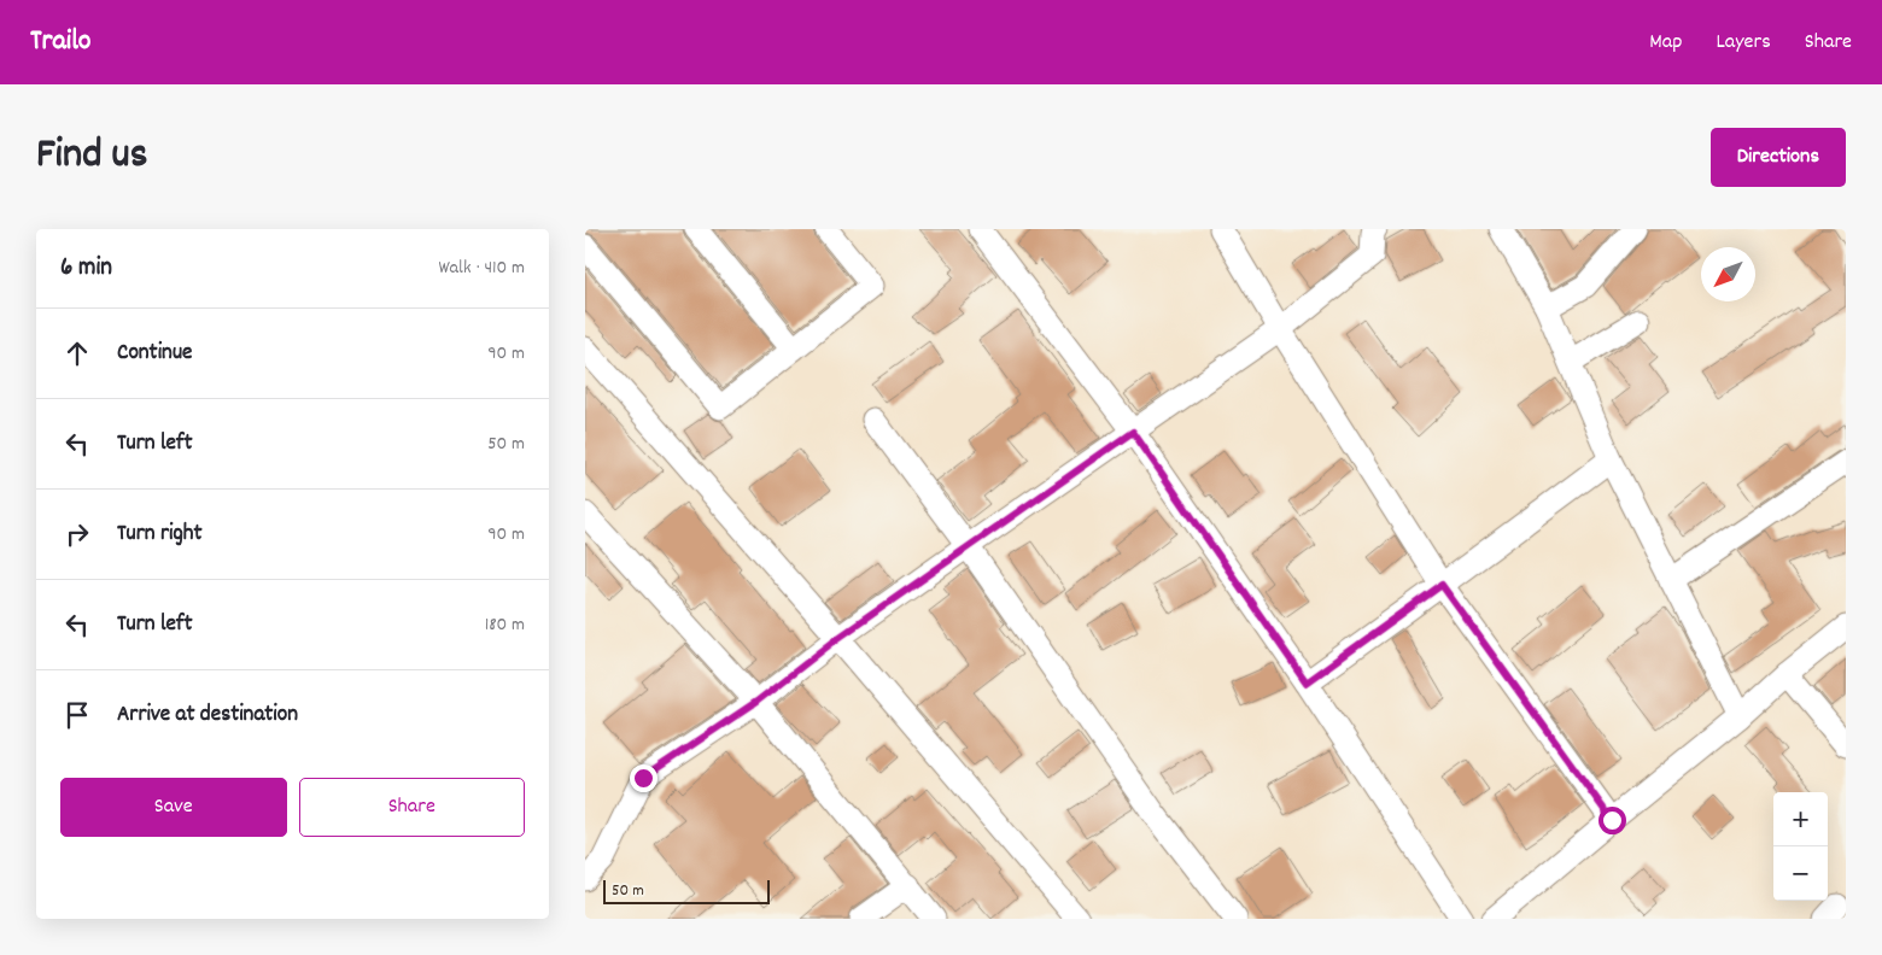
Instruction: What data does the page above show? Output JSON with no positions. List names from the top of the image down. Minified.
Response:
{"scale_bar":"50 m","north":"bottom left","page":{"header":"Trailo","nav":["Map","Layers","Share"],"title":"Find us","buttons":["Directions",["Save","Share"]],"heading":["6 min","Walk · 410 m"],"list":[["Continue","90 m"],["Turn left","50 m"],["Turn right","90 m"],["Turn left","180 m"],"Arrive at destination"],"map_buttons":["+","−"],"scale":"50 m"}}
